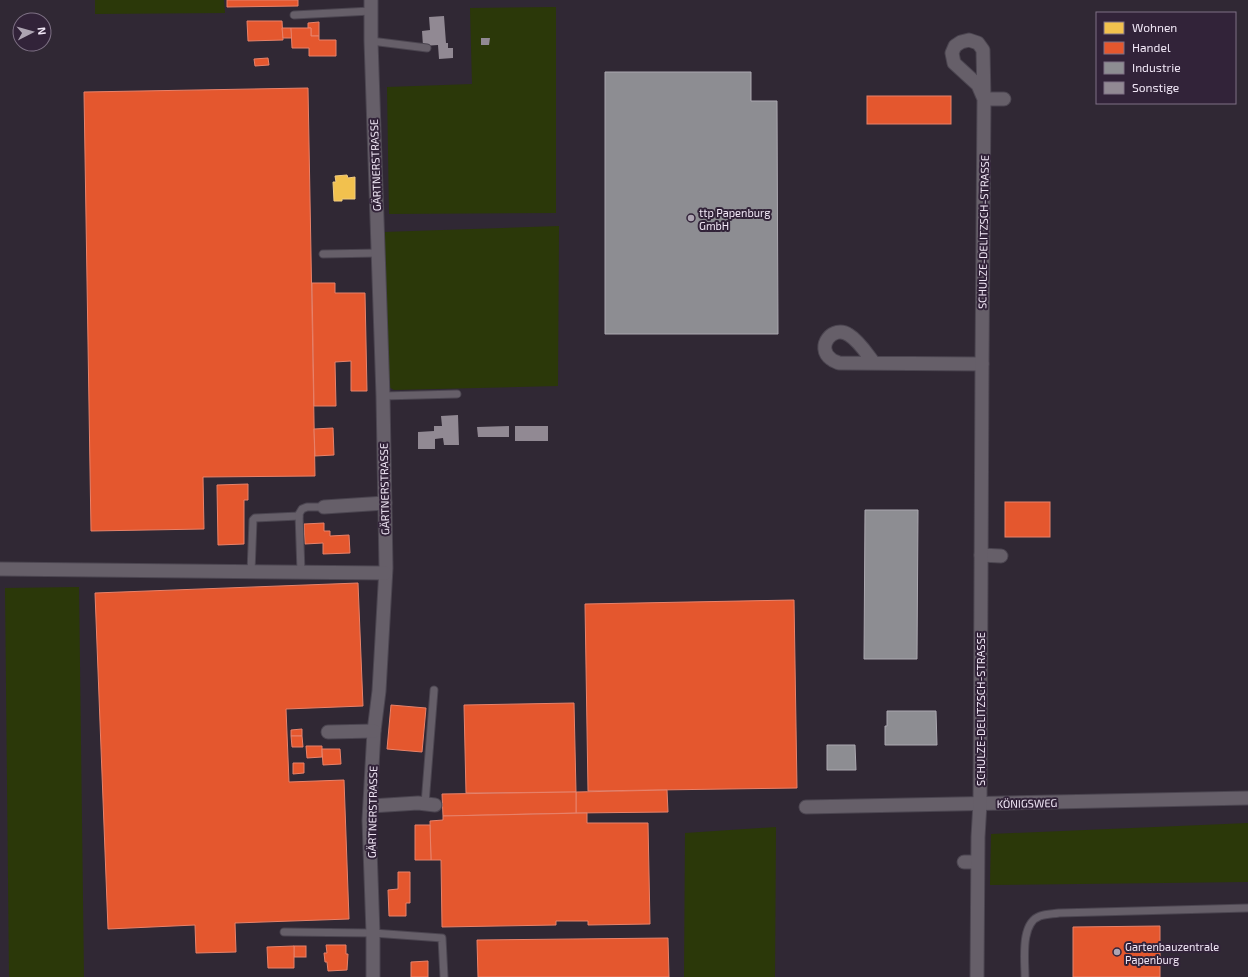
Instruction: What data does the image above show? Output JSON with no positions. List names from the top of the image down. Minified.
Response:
{"streets":{"street":["GÄRTNERSTRASSE","SCHULZE-DELITZSCH-STRASSE","KÖNIGSWEG"]},"crossings":[["SCHULZE-DELITZSCH-STRASSE","KÖNIGSWEG"]],"places":["ttp Papenburg GmbH","Gartenbauzentrale Papenburg"],"legend":["Wohnen","Handel","Industrie","Sonstige"],"north":"right"}
